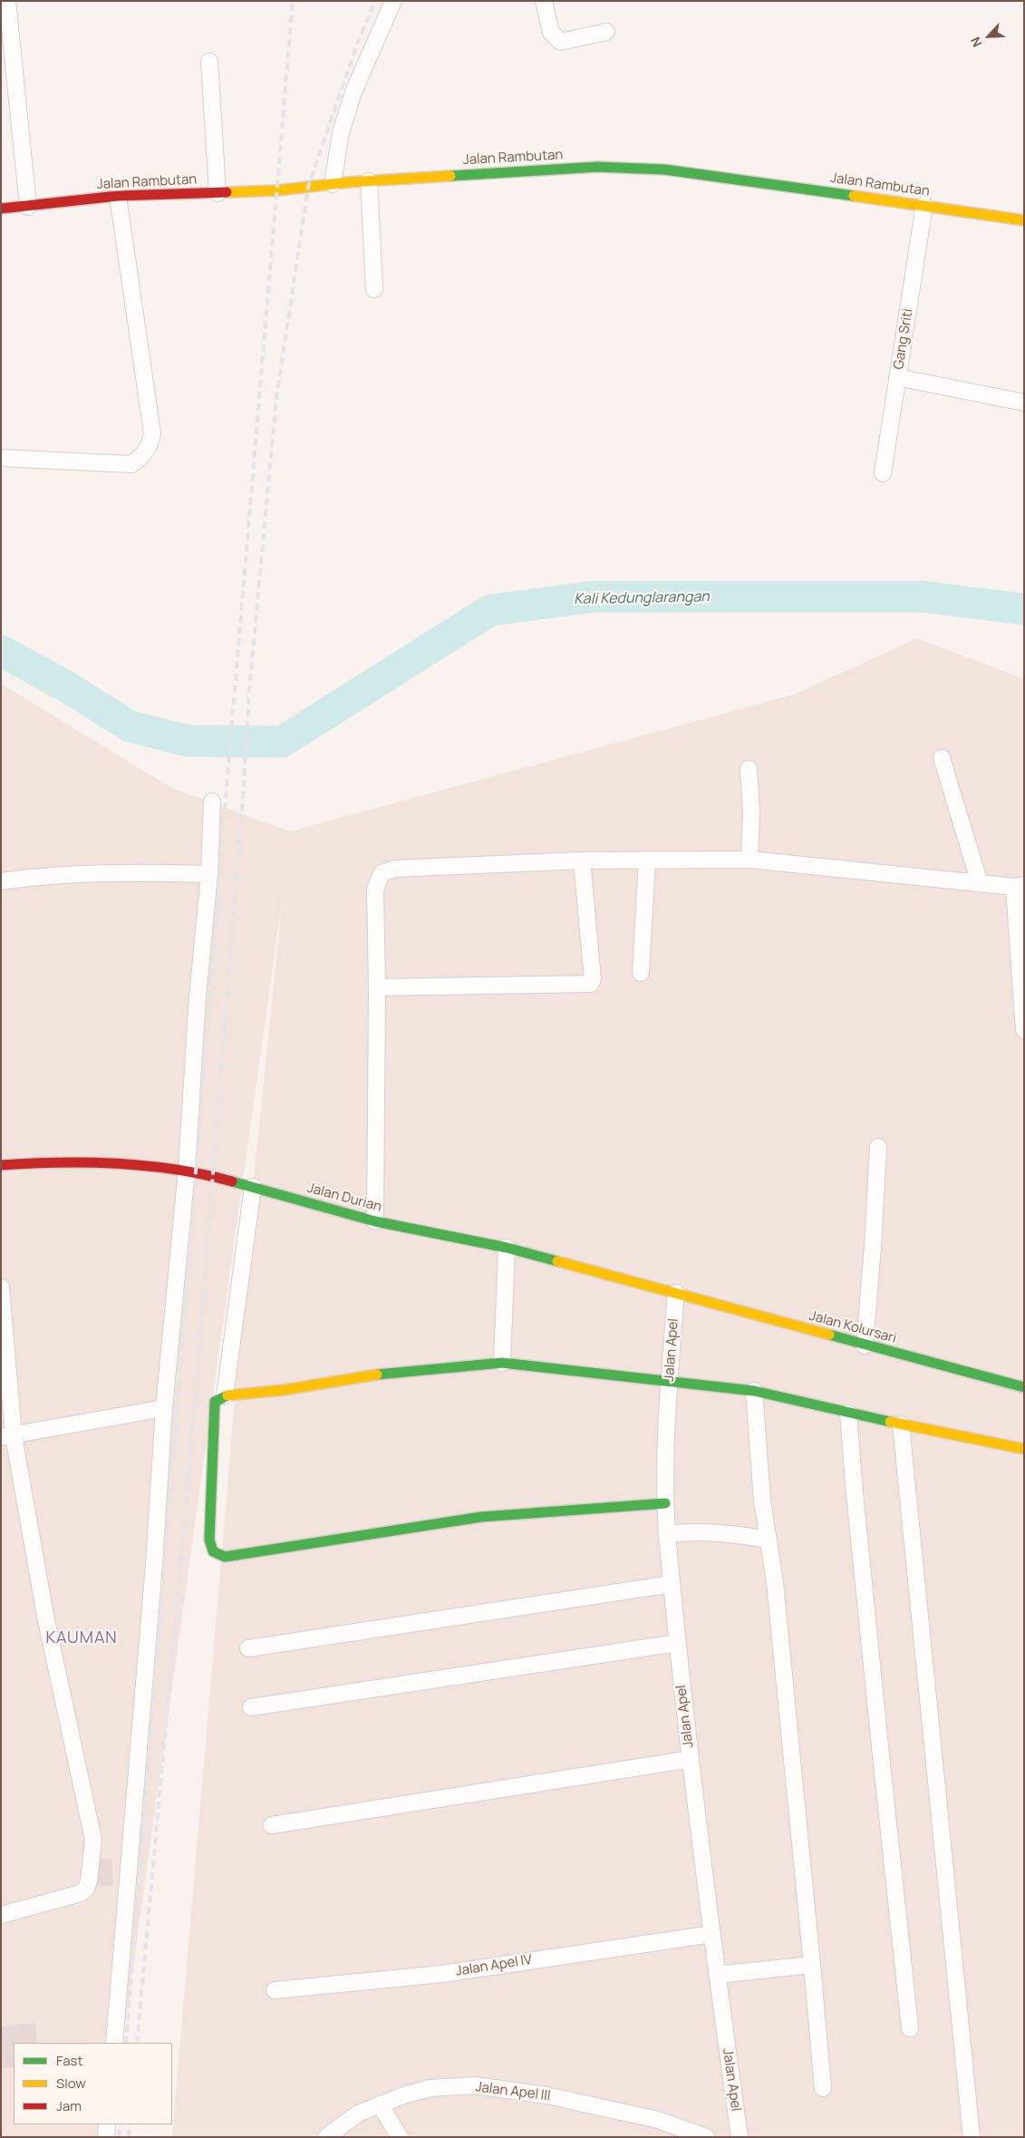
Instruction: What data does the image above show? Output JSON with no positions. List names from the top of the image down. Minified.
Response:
{"streets":{"street":["Jalan Rambutan","Gang Sriti","Jalan Durian","Jalan Kolursari","Jalan Apel","Jalan Apel IV","Jalan Apel III"]},"crossings":[["Jalan Rambutan","Gang Sriti"],["Jalan Durian","Jalan Kolursari"],["Jalan Durian","Jalan Apel"],["Jalan Kolursari","Jalan Apel"],["Jalan Apel","Jalan Apel IV"]],"districts":["KAUMAN"],"water":["Kali Kedunglarangan"],"legend":["Fast","Slow","Jam"],"north":"bottom left"}
